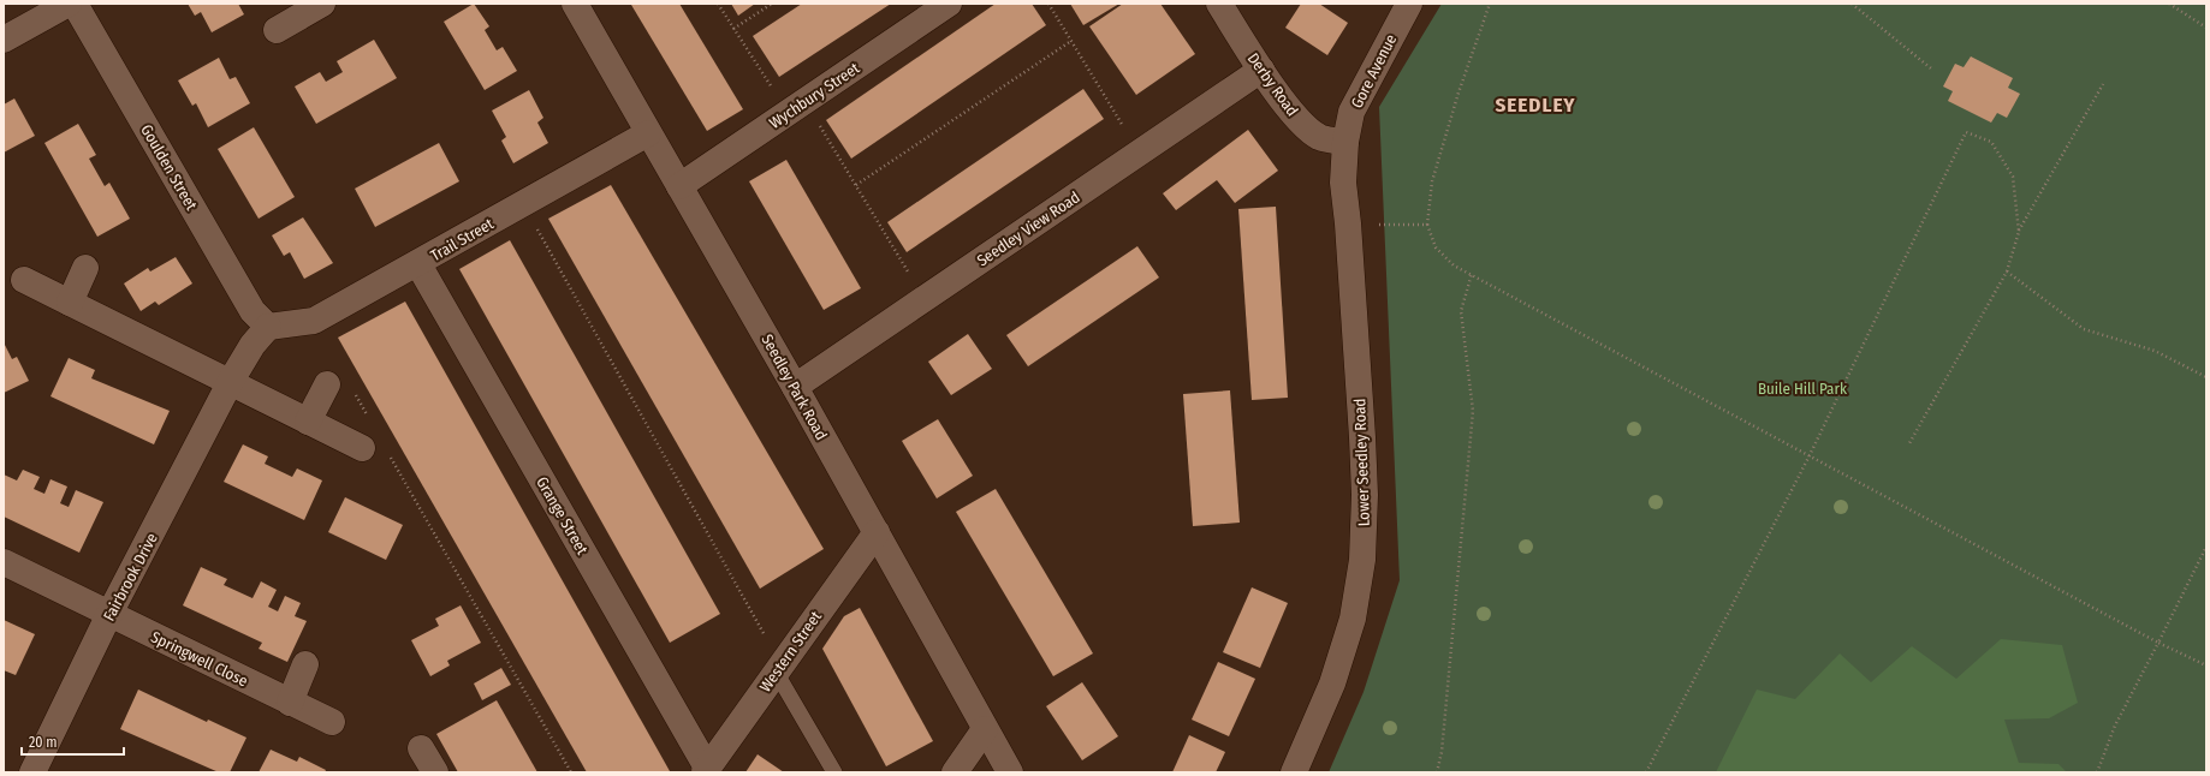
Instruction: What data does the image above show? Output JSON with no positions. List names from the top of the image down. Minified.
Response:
{"streets":{"street":["Gore Avenue","Derby Road","Wychbury Street","Goulden Street","Seedley View Road","Trail Street","Seedley Park Road","Lower Seedley Road","Grange Street","Fairbrook Drive","Western Street","Springwell Close"]},"crossings":[["Gore Avenue","Derby Road"],["Gore Avenue","Lower Seedley Road"],["Derby Road","Seedley View Road"],["Derby Road","Lower Seedley Road"],["Wychbury Street","Seedley Park Road"],["Goulden Street","Trail Street"],["Goulden Street","Fairbrook Drive"],["Seedley View Road","Seedley Park Road"],["Trail Street","Seedley Park Road"],["Trail Street","Grange Street"],["Trail Street","Fairbrook Drive"],["Seedley Park Road","Western Street"],["Grange Street","Western Street"],["Fairbrook Drive","Springwell Close"]],"districts":["SEEDLEY"],"parks":["Buile Hill Park"],"scale_bar":"20 m"}
